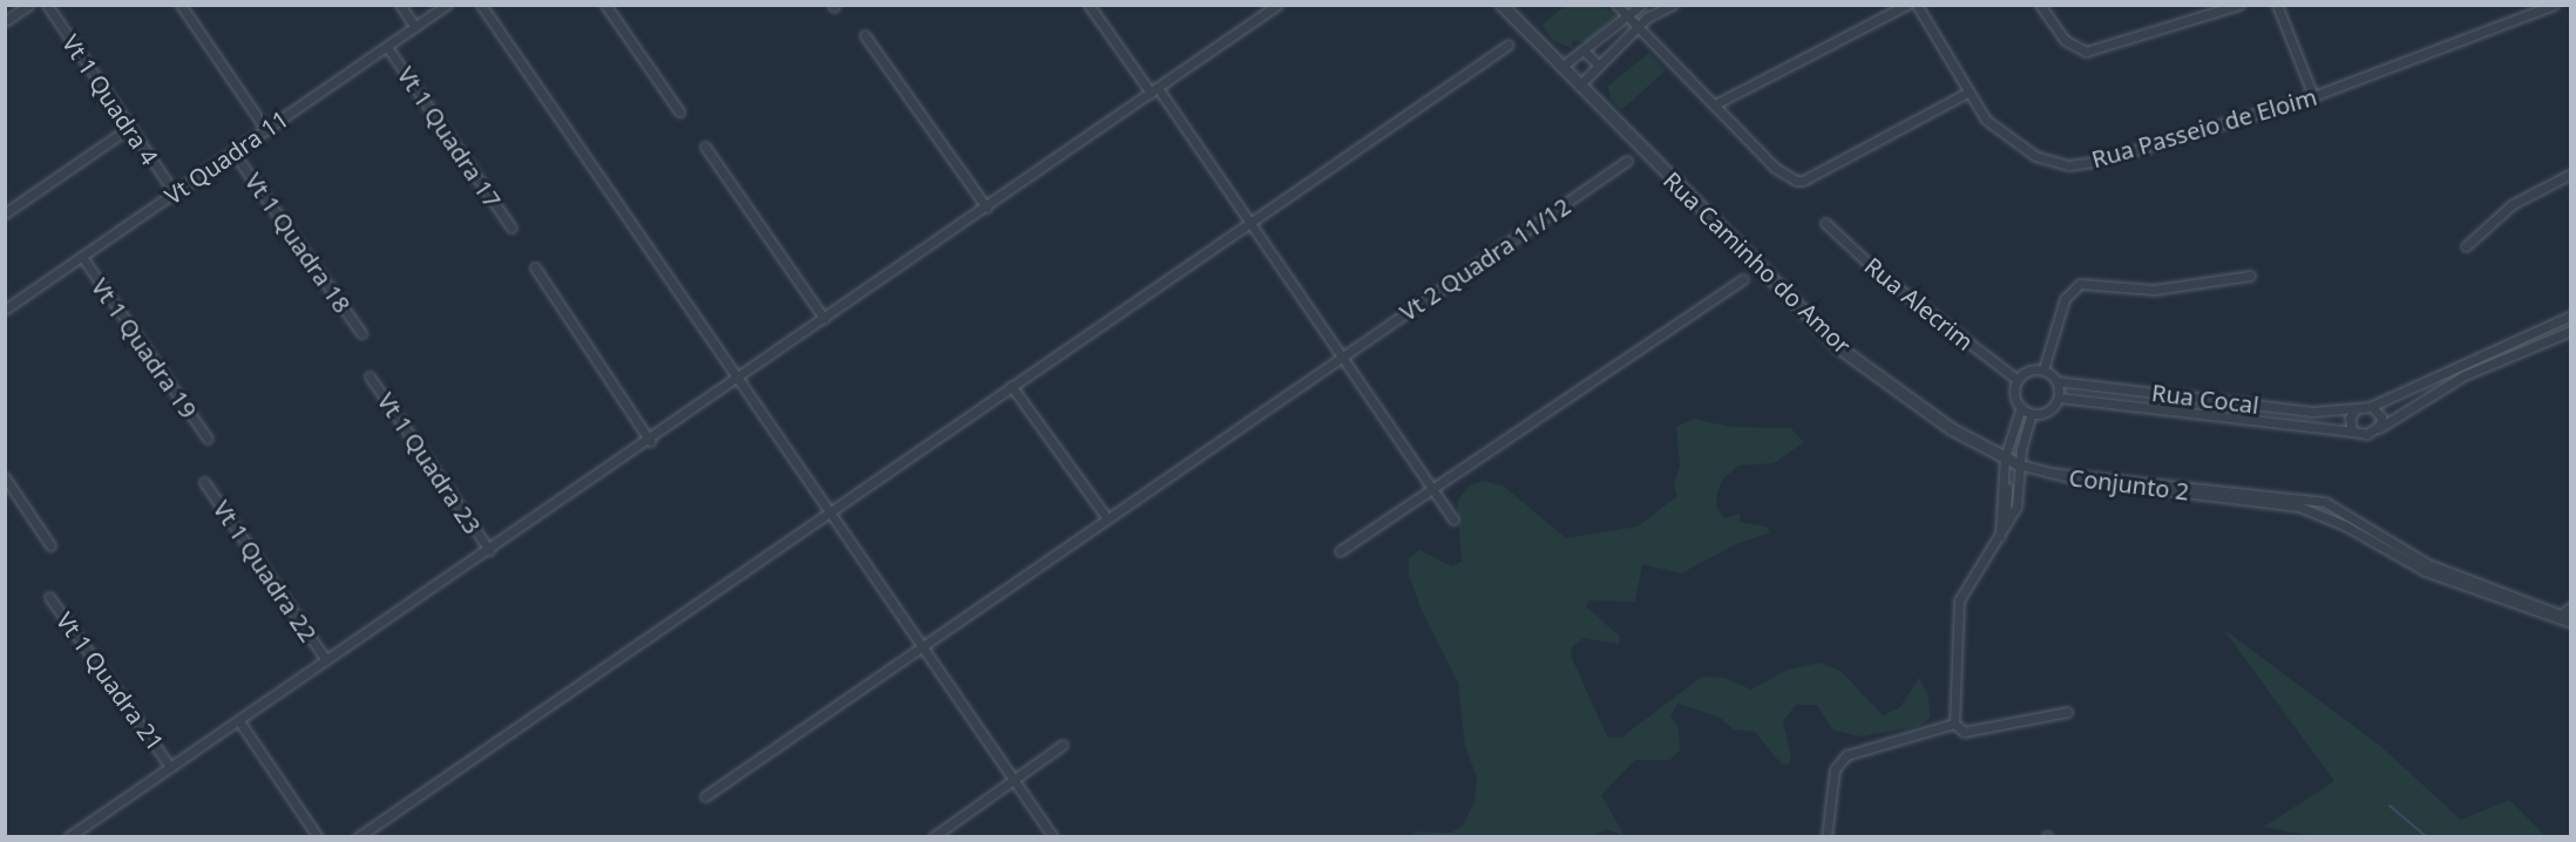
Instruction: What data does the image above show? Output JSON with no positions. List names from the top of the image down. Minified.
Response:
{"streets":{"street":["Vt 1 Quadra 4","Rua Passeio de Eloim","Vt 1 Quadra 17","Vt Quadra 11","Vt 1 Quadra 18","Vt 2 Quadra 11/12","Rua Caminho do Amor","Rua Alecrim","Vt 1 Quadra 19","Rua Cocal","Vt 1 Quadra 23","Conjunto 2","Vt 1 Quadra 22","Vt 1 Quadra 21"]},"crossings":[["Vt 1 Quadra 4","Vt Quadra 11"],["Vt 1 Quadra 17","Vt Quadra 11"],["Vt Quadra 11","Vt 1 Quadra 18"],["Vt Quadra 11","Vt 1 Quadra 19"],["Rua Caminho do Amor","Conjunto 2"],["Rua Alecrim","Rua Cocal"]]}
